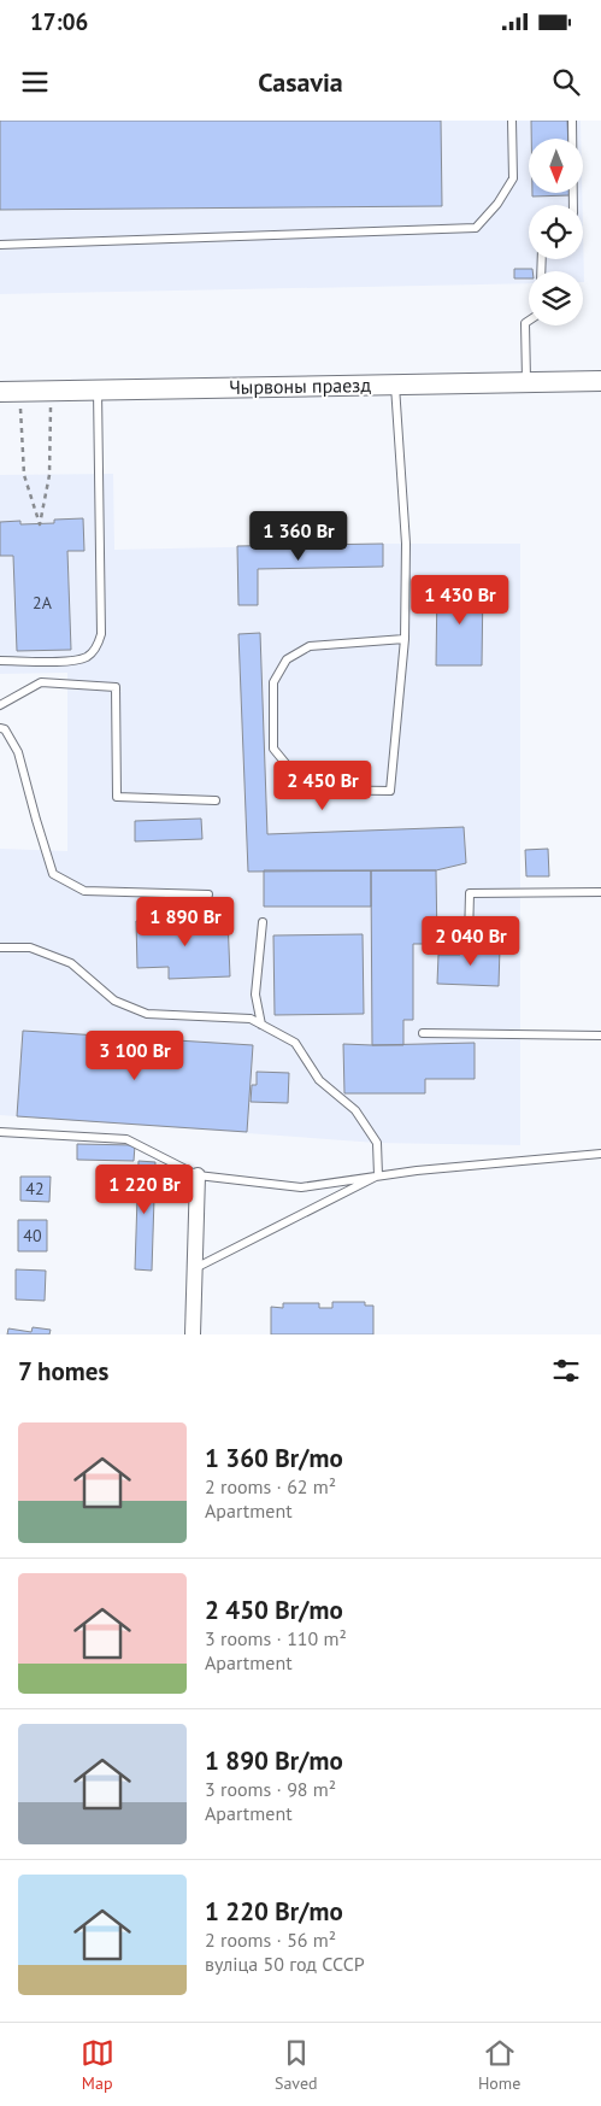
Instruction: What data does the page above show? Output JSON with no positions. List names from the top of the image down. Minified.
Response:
{"streets":{"street":["Чырвоны праезд"]},"house_numbers":["2А","42","40"],"north":"bottom","page":{"status":"17:06","header":"Casavia","price":["1 360 Br","1 430 Br","2 450 Br","1 890 Br","2 040 Br","3 100 Br","1 220 Br"],"heading":"7 homes","list":[{"name":"1 360 Br/mo","note":"2 rooms · 62 m² · Apartment"},{"name":"2 450 Br/mo","note":"3 rooms · 110 m² · Apartment"},{"name":"1 890 Br/mo","note":"3 rooms · 98 m² · Apartment"},{"name":"1 220 Br/mo","note":"2 rooms · 56 m² · вуліца 50 год СССР"}],"tabs":["Map","Saved","Home"]}}
